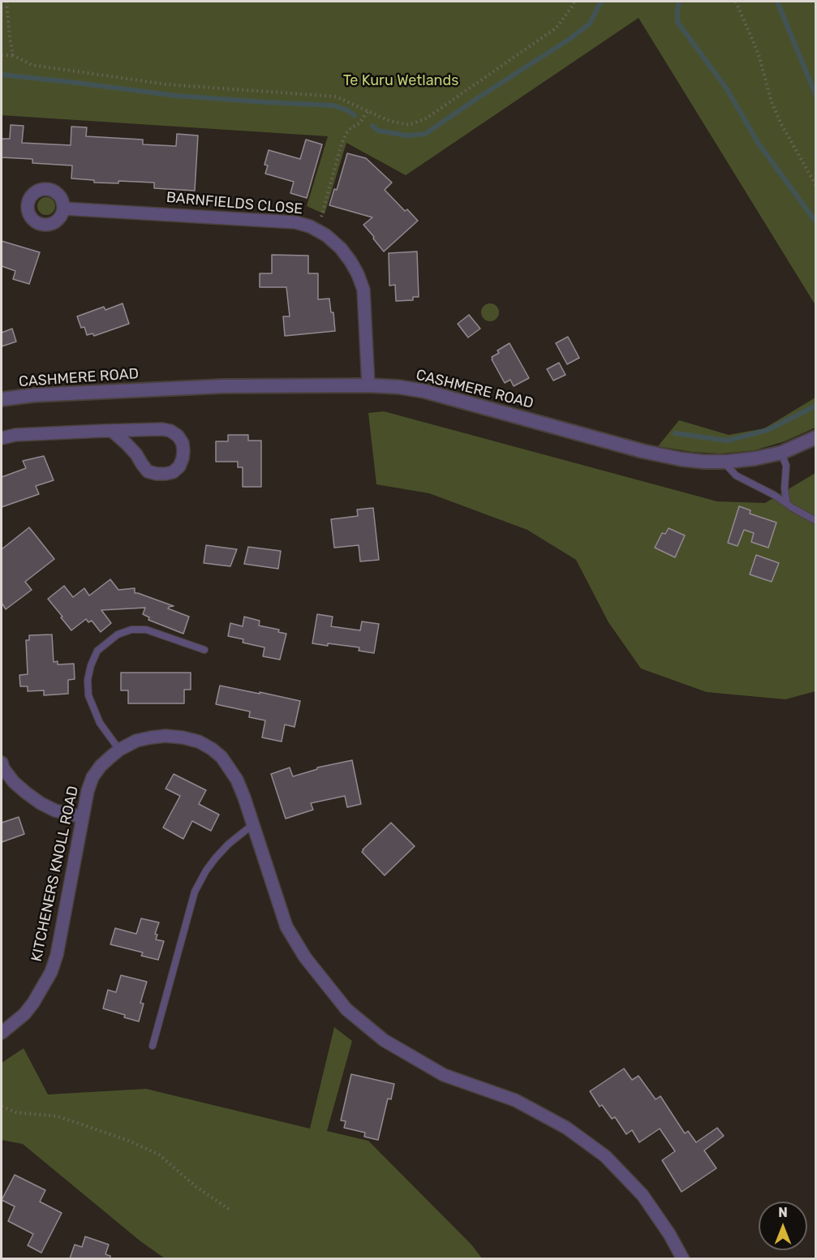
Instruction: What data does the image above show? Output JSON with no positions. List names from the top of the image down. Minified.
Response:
{"streets":{"street":["BARNFIELDS CLOSE","CASHMERE ROAD","KITCHENERS KNOLL ROAD"]},"crossings":[["BARNFIELDS CLOSE","CASHMERE ROAD"]],"parks":["Te Kuru Wetlands"],"north":"top"}
